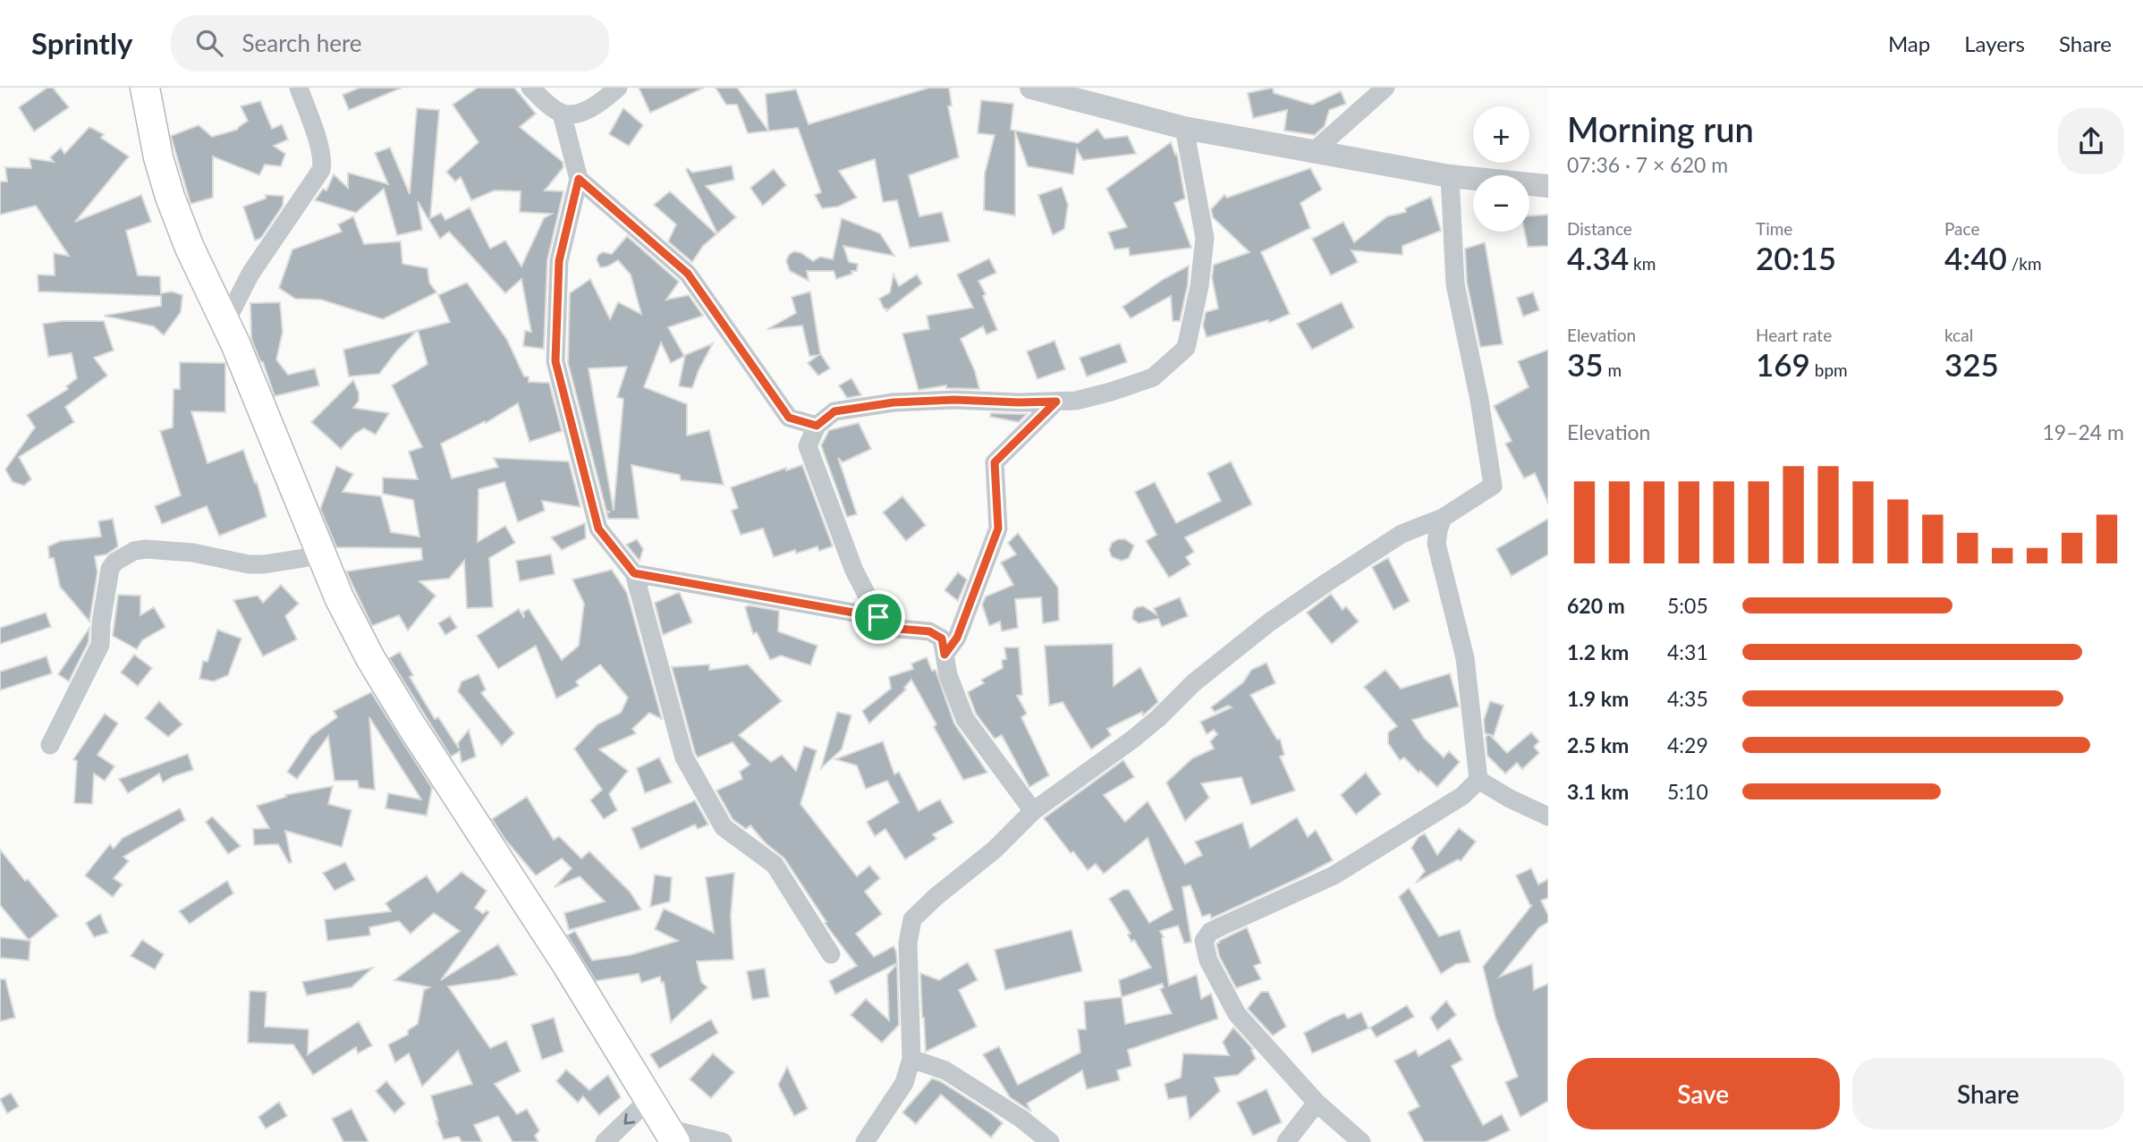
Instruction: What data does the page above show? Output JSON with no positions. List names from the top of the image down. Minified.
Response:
{"page":{"header":"Sprintly","search":"Search here","nav":["Map","Layers","Share"],"heading":["Morning run","07:36 · 7 × 620 m"],"map_buttons":["+","−"],"stats":[["Distance","4.34 km"],["Time","20:15"],["Pace","4:40 /km"],["Elevation","35 m"],["Heart rate","169 bpm"],["kcal","325"]],"chart":["Elevation","19–24 m"],"list":[{"name":"620 m","note":"5:05"},{"name":"1.2 km","note":"4:31"},{"name":"1.9 km","note":"4:35"},{"name":"2.5 km","note":"4:29"},{"name":"3.1 km","note":"5:10"}],"buttons":["Save","Share"]}}
